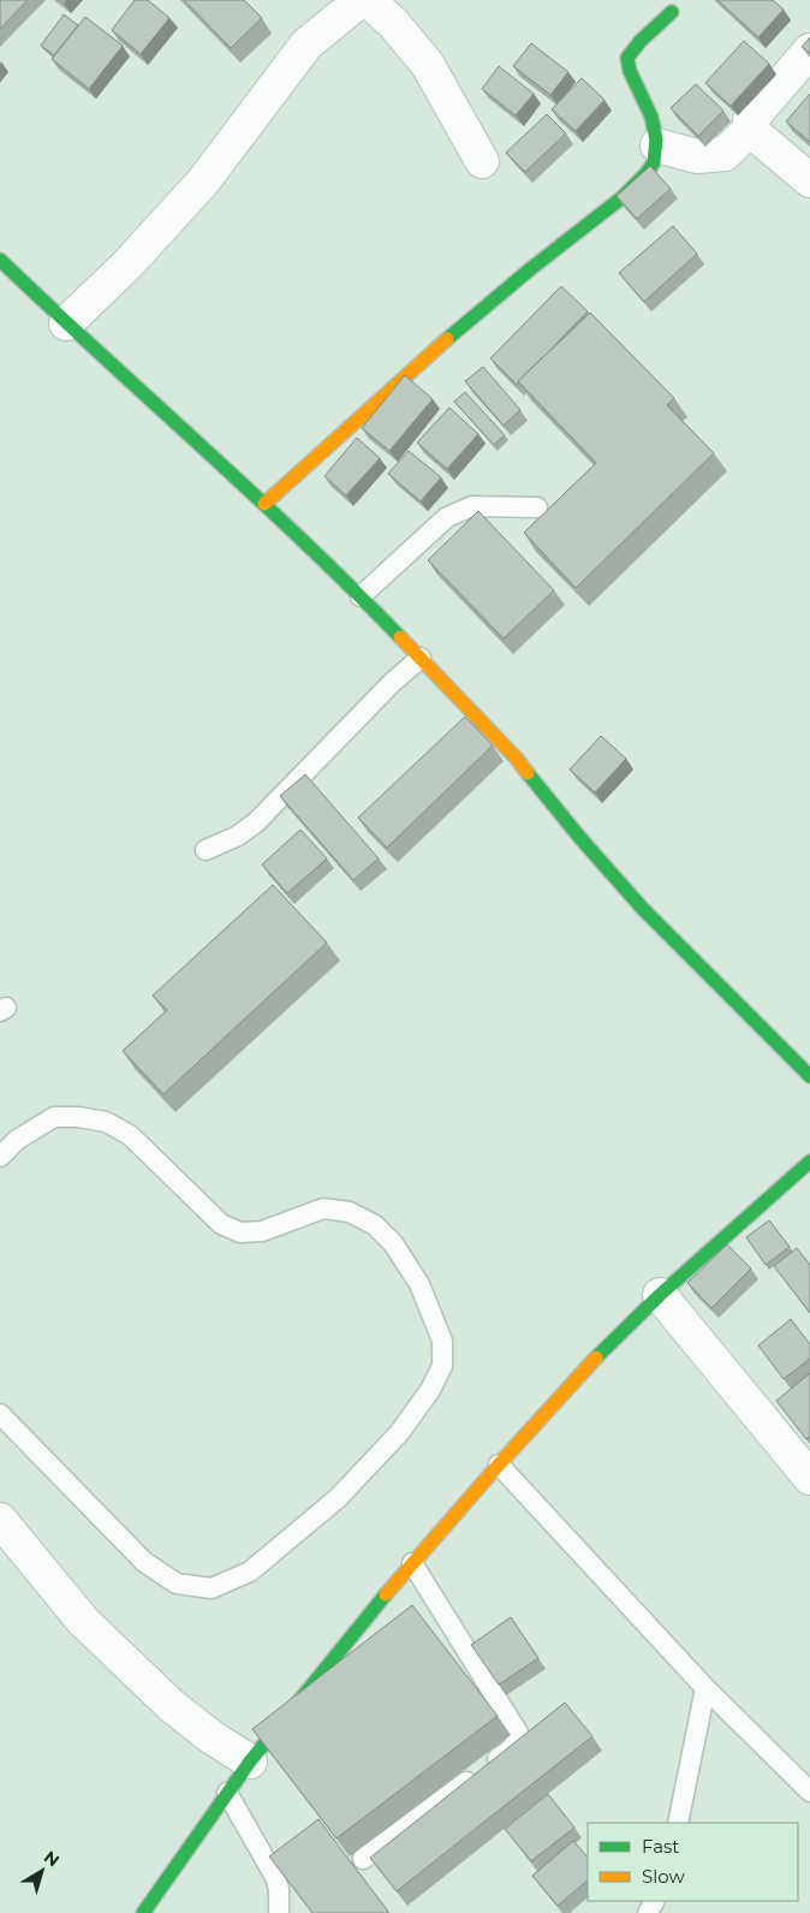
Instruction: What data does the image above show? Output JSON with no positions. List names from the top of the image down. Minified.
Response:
{"legend":["Fast","Slow"],"north":"top right"}
